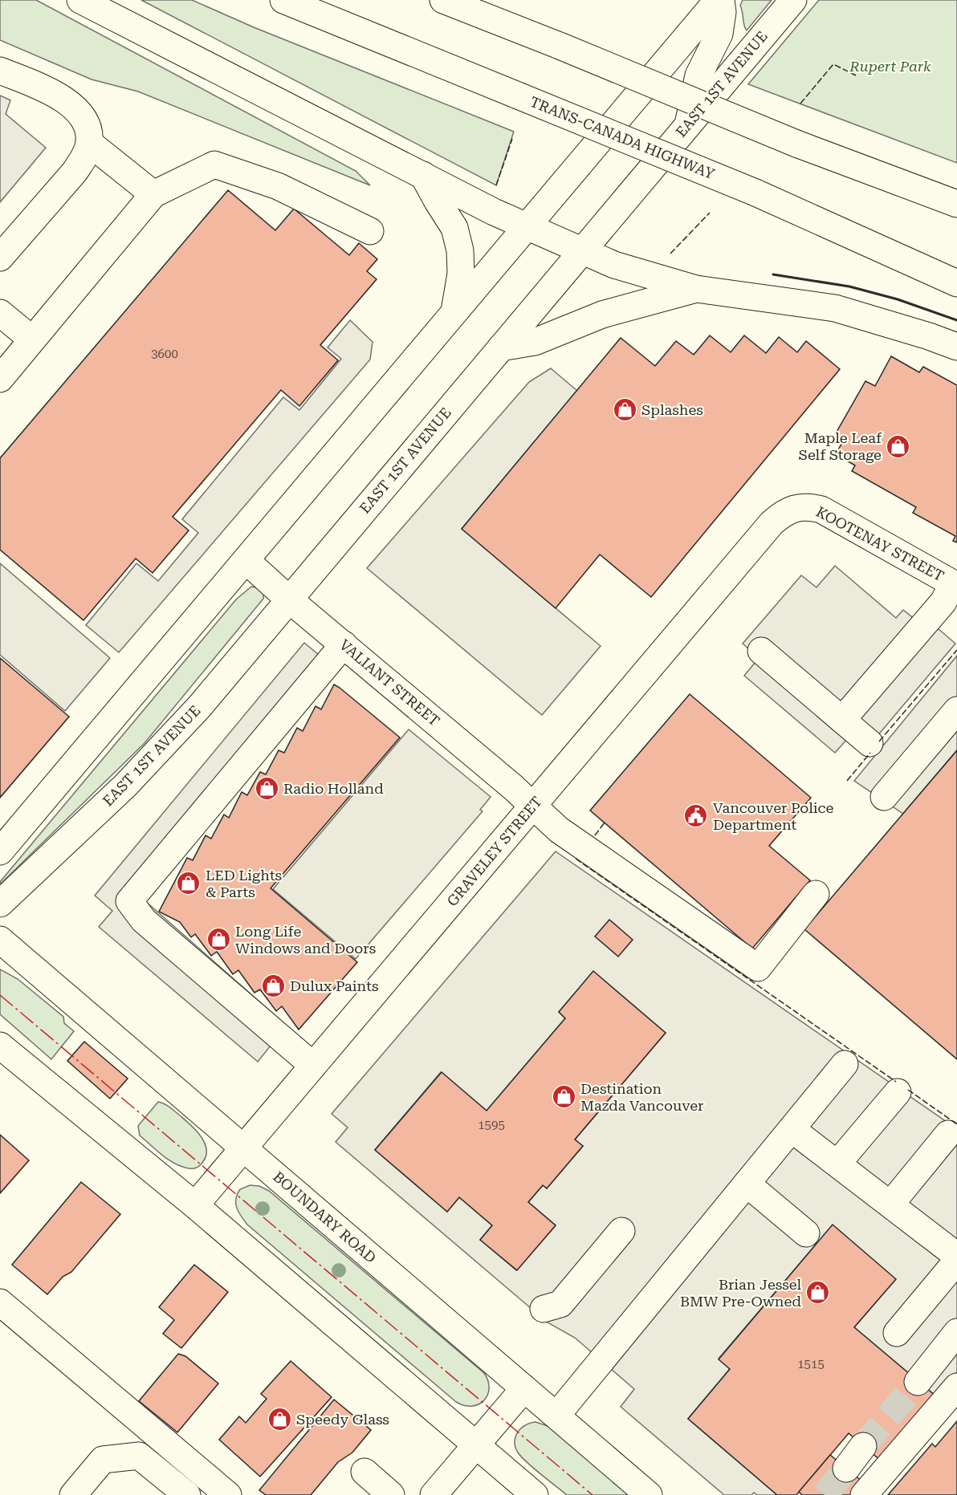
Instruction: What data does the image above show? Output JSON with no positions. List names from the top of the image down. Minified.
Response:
{"streets":{"main road":["EAST 1ST AVENUE","TRANS-CANADA HIGHWAY","KOOTENAY STREET","VALIANT STREET","GRAVELEY STREET","BOUNDARY ROAD"]},"crossings":[["EAST 1ST AVENUE","VALIANT STREET"],["KOOTENAY STREET","GRAVELEY STREET"],["VALIANT STREET","GRAVELEY STREET"],["GRAVELEY STREET","BOUNDARY ROAD"]],"parks":["Rupert Park"],"places":{"shop":["Splashes","Maple Leaf Self Storage","Radio Holland","LED Lights & Parts","Long Life Windows and Doors","Dulux Paints","Destination Mazda Vancouver","Brian Jessel BMW Pre-Owned","Speedy Glass"],"public building":["Vancouver Police Department"]},"house_numbers":["3600","1595","1515"]}
